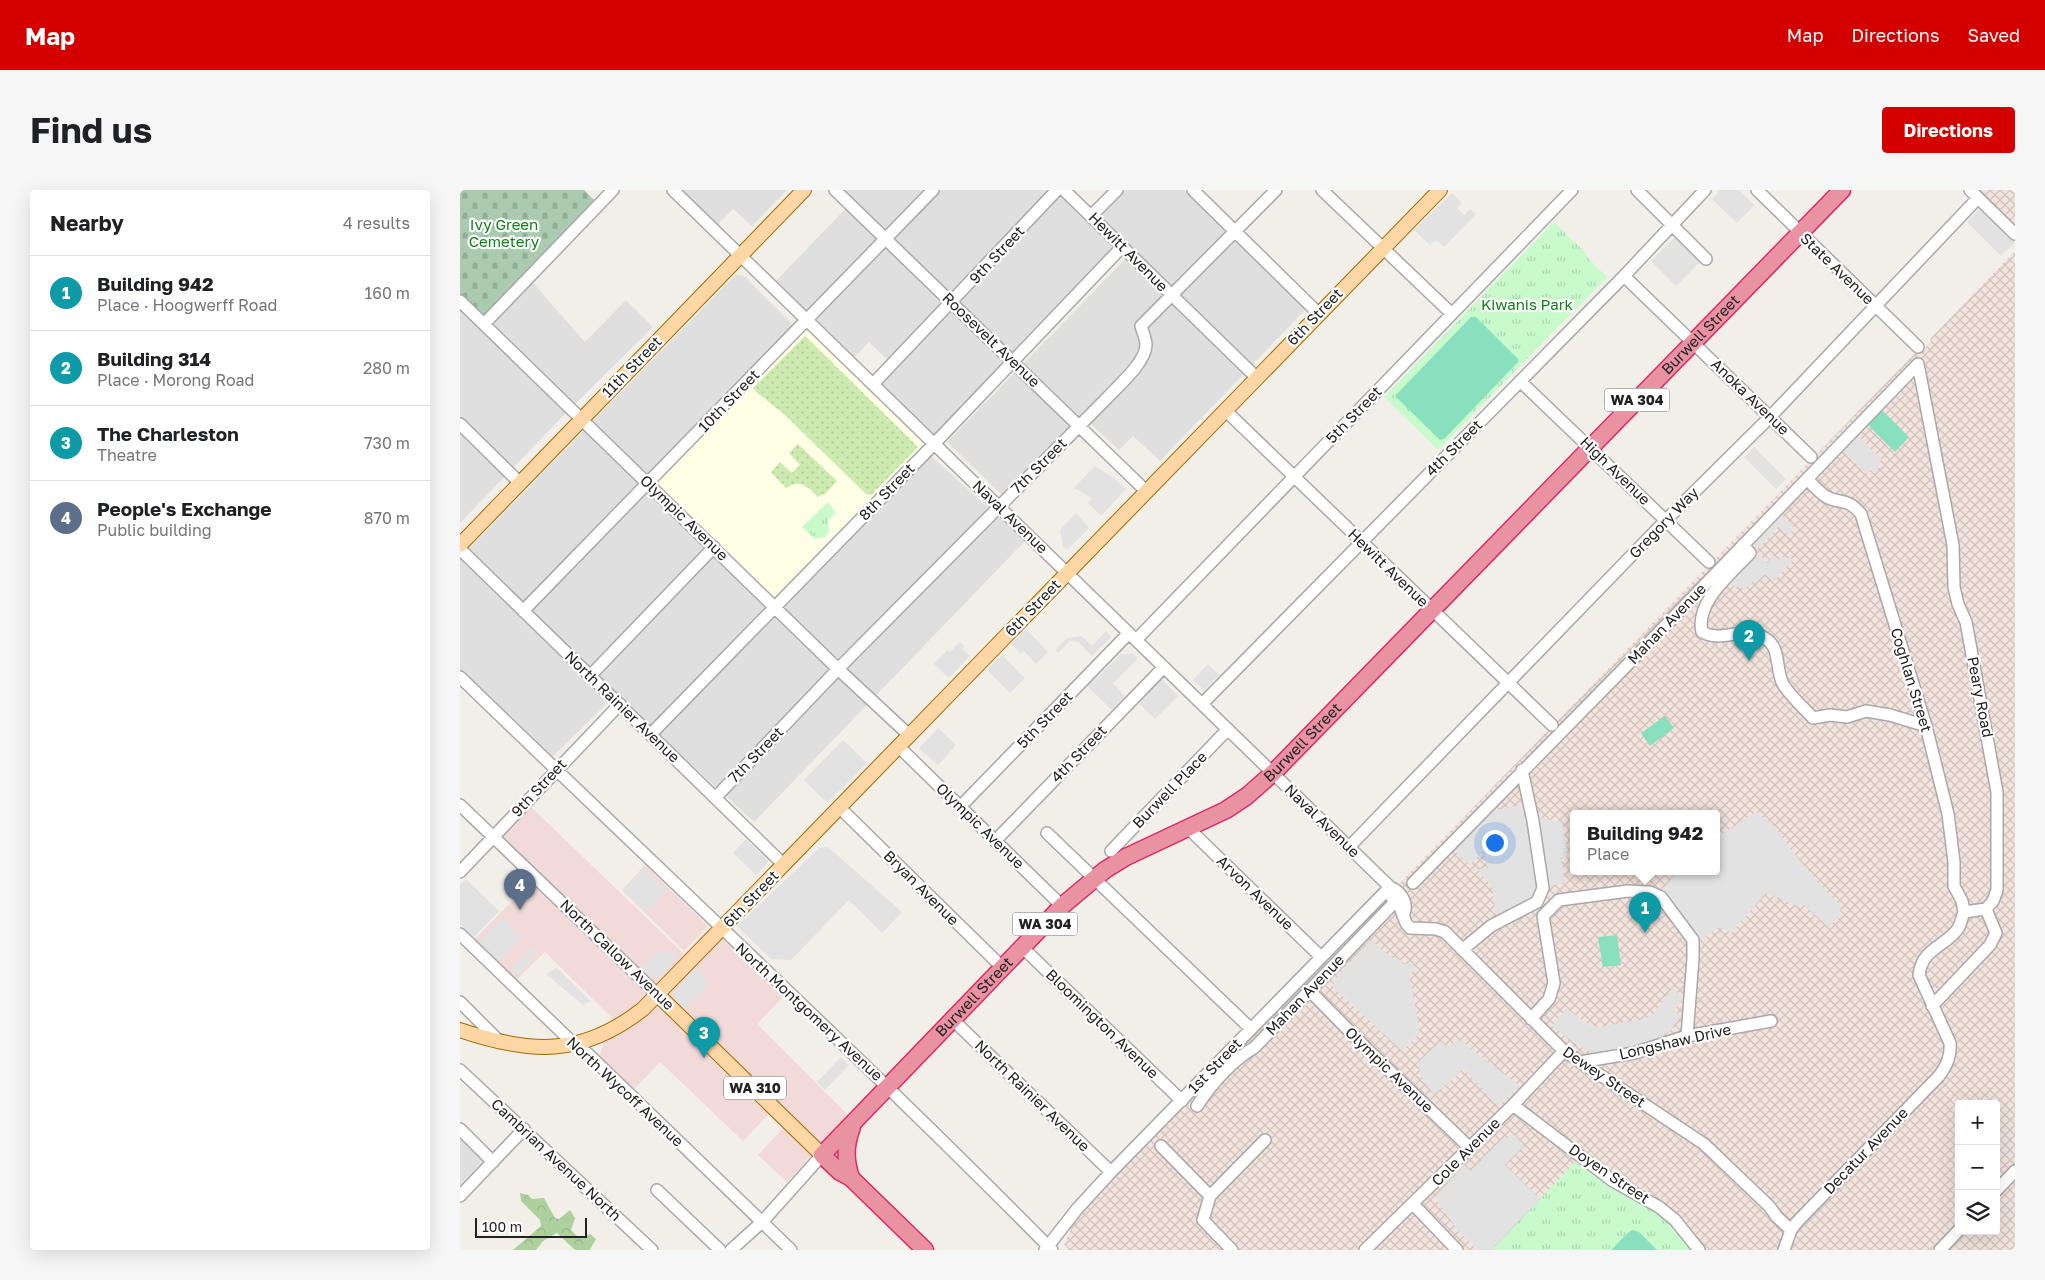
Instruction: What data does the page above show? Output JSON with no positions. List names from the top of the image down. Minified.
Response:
{"streets":{"highway":["Burwell Street","WA 304","North Callow Avenue"],"main road":["6th Street","11th Street","WA 310"],"street":["Hewitt Avenue","9th Street","State Avenue","Roosevelt Avenue","Anoka Avenue","10th Street","5th Street","4th Street","7th Street","High Avenue","8th Street","Naval Avenue","Olympic Avenue","Gregory Way","Mahan Avenue","Coghlan Street","Peary Road","North Rainier Avenue","Burwell Place","Bryan Avenue","Arvon Avenue","North Montgomery Avenue","Bloomington Avenue","Longshaw Drive","1st Street","Dewey Street","North Wycoff Avenue","Decatur Avenue","Cole Avenue","Cambrian Avenue North","Doyen Street"]},"crossings":[["Hewitt Avenue","6th Street"],["Hewitt Avenue","Burwell Street"],["Hewitt Avenue","5th Street"],["Hewitt Avenue","4th Street"],["Hewitt Avenue","7th Street"],["Hewitt Avenue","8th Street"],["Hewitt Avenue","Gregory Way"],["9th Street","Roosevelt Avenue"],["9th Street","Naval Avenue"],["9th Street","North Rainier Avenue"],["9th Street","North Callow Avenue"],["9th Street","North Montgomery Avenue"],["State Avenue","Burwell Street"],["State Avenue","Gregory Way"],["6th Street","Roosevelt Avenue"],["6th Street","Naval Avenue"],["6th Street","Olympic Avenue"],["6th Street","North Rainier Avenue"],["6th Street","Bryan Avenue"],["6th Street","North Callow Avenue"],["6th Street","North Montgomery Avenue"],["6th Street","North Wycoff Avenue"],["Burwell Street","Anoka Avenue"],["Burwell Street","WA 304"],["Burwell Street","High Avenue"],["Burwell Street","Naval Avenue"],["Burwell Street","Olympic Avenue"],["Burwell Street","North Rainier Avenue"],["Burwell Street","Bryan Avenue"],["Burwell Street","Arvon Avenue"],["Burwell Street","North Callow Avenue"],["Burwell Street","North Montgomery Avenue"],["Burwell Street","Bloomington Avenue"],["Burwell Street","North Wycoff Avenue"],["Roosevelt Avenue","10th Street"],["Roosevelt Avenue","7th Street"],["Roosevelt Avenue","8th Street"],["11th Street","Naval Avenue"],["11th Street","Olympic Avenue"],["Anoka Avenue","4th Street"],["Anoka Avenue","Gregory Way"],["WA 304","North Callow Avenue"],["10th Street","Naval Avenue"],["10th Street","Olympic Avenue"],["10th Street","North Rainier Avenue"],["5th Street","Naval Avenue"],["5th Street","Olympic Avenue"],["4th Street","High Avenue"],["4th Street","Naval Avenue"],["4th Street","Olympic Avenue"],["7th Street","Naval Avenue"],["7th Street","Olympic Avenue"],["7th Street","North Rainier Avenue"],["High Avenue","Gregory Way"],["8th Street","Naval Avenue"],["8th Street","Olympic Avenue"],["8th Street","North Rainier Avenue"],["Naval Avenue","Gregory Way"],["Naval Avenue","Mahan Avenue"],["Naval Avenue","Burwell Place"],["Naval Avenue","1st Street"],["Olympic Avenue","Mahan Avenue"],["Olympic Avenue","Cole Avenue"],["Mahan Avenue","Coghlan Street"],["Mahan Avenue","Peary Road"],["Mahan Avenue","1st Street"],["North Rainier Avenue","1st Street"],["Arvon Avenue","1st Street"],["North Montgomery Avenue","1st Street"],["Bloomington Avenue","1st Street"],["Longshaw Drive","Dewey Street"],["Dewey Street","Decatur Avenue"],["Dewey Street","Cole Avenue"],["Cole Avenue","Doyen Street"]],"parks":["Ivy Green Cemetery","Kiwanis Park"],"scale_bar":"100 m","page":{"header":"Map","nav":["Map","Directions","Saved"],"buttons":"Directions","title":"Find us","heading":["Nearby","4 results"],"list":[{"mark":"1","name":"Building 942","note":"Place · Hoogwerff Road","value":"160 m"},{"mark":"2","name":"Building 314","note":"Place · Morong Road","value":"280 m"},{"mark":"3","name":"The Charleston","note":"Theatre","value":"730 m"},{"mark":"4","name":"People's Exchange","note":"Public building","value":"870 m"}],"pins":["2","4","1","3"],"popup":["Building 942","Place"],"map_buttons":["+","−"],"scale":"100 m"}}
